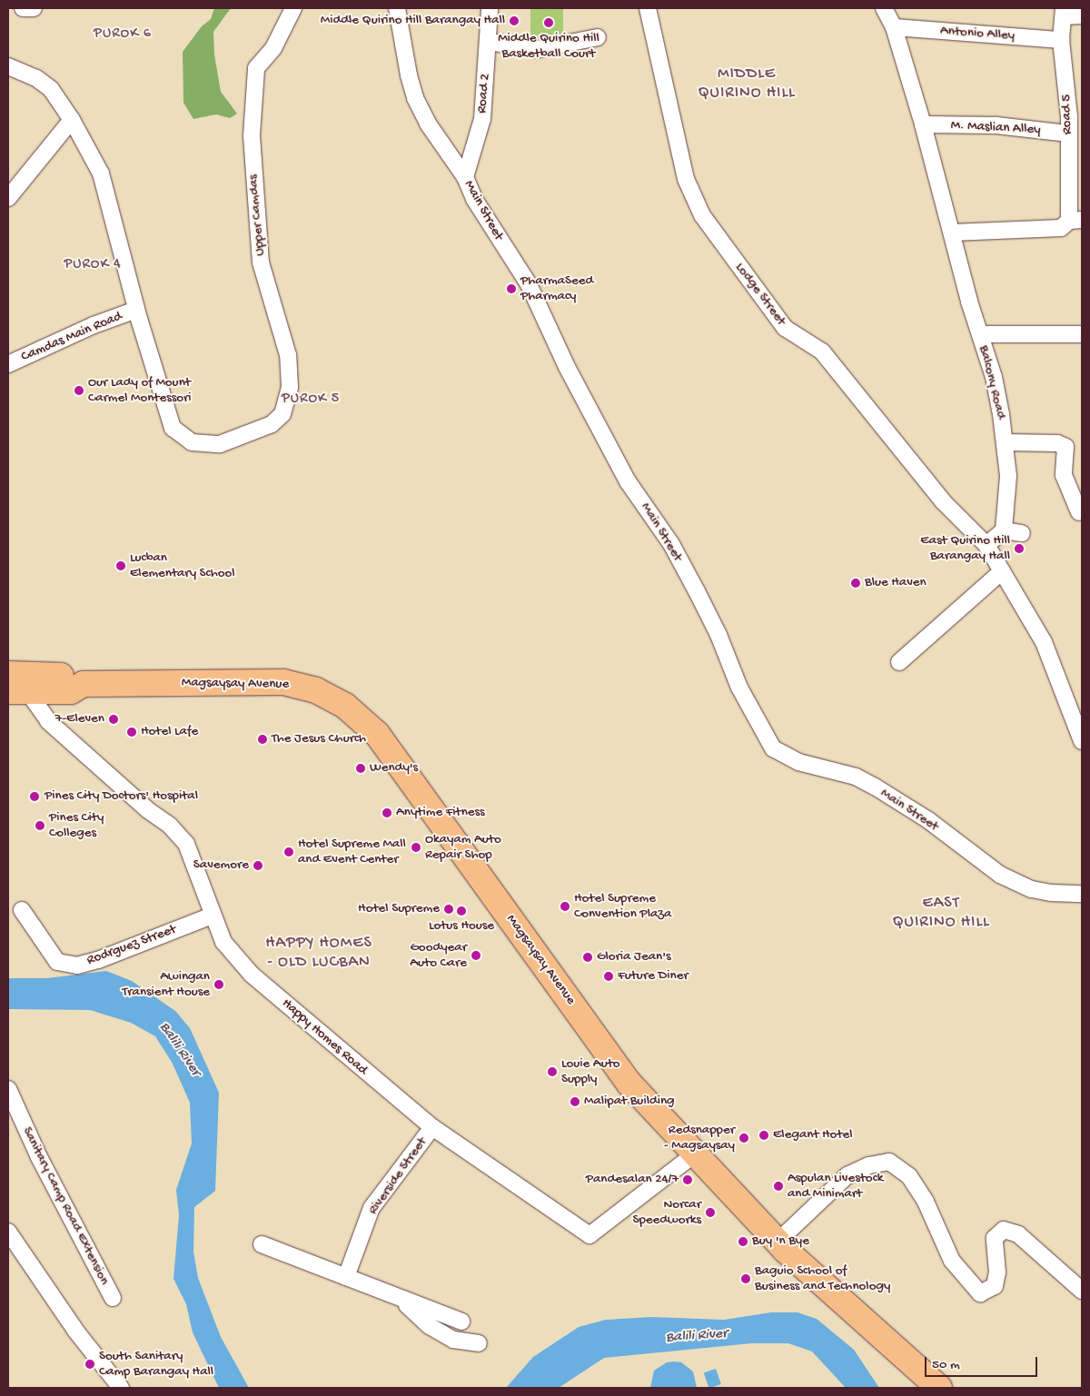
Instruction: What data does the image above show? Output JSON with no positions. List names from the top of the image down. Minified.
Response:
{"streets":{"highway":["Magsaysay Avenue"],"street":["Antonio Alley","Road 2","Road 5","M. Maslian Alley","Main Street","Upper Camdas","Lodge Street","Camdas Main Road","Balcony Road","Rodrguez Street","Happy Homes Road","Riverside Street","Sanitary Camp Road Extension"]},"crossings":[["Antonio Alley","Road 5"],["Antonio Alley","Balcony Road"],["Road 2","Main Street"],["Road 5","M. Maslian Alley"],["M. Maslian Alley","Balcony Road"],["Upper Camdas","Camdas Main Road"],["Magsaysay Avenue","Happy Homes Road"],["Rodrguez Street","Happy Homes Road"],["Happy Homes Road","Riverside Street"]],"districts":["PUROK 6","MIDDLE QUIRINO HILL","PUROK 4","PUROK 5","EAST QUIRINO HILL","HAPPY HOMES - OLD LUCBAN"],"water":["Balili River"],"places":["Middle Quirino Hill Barangay Hall","Middle Quirino Hill Basketball Court","PharmaSeed Pharmacy","Our Lady of Mount Carmel Montessori","East Quirino Hill Barangay Hall","Lucban Elementary School","Blue Haven","7-Eleven","Hotel Lafe","The Jesus Church","Wendy's","Pines City Doctors' Hospital","Anytime Fitness","Pines City Colleges","Okayam Auto Repair Shop","Hotel Supreme Mall and Event Center","Savemore","Hotel Supreme Convention Plaza","Hotel Supreme","Lotus House","Goodyear Auto Care","Gloria Jean's","Future Diner","Awingan Transient House","Louie Auto Supply","Malipat Building","Elegant Hotel","Redsnapper - Magsaysay","Pandesalan 24/7","Aspulan Livestock and Minimart","Norcar Speedworks","Buy 'n Bye","Baguio School of Business and Technology","South Sanitary Camp Barangay Hall"],"scale_bar":"50 m"}
